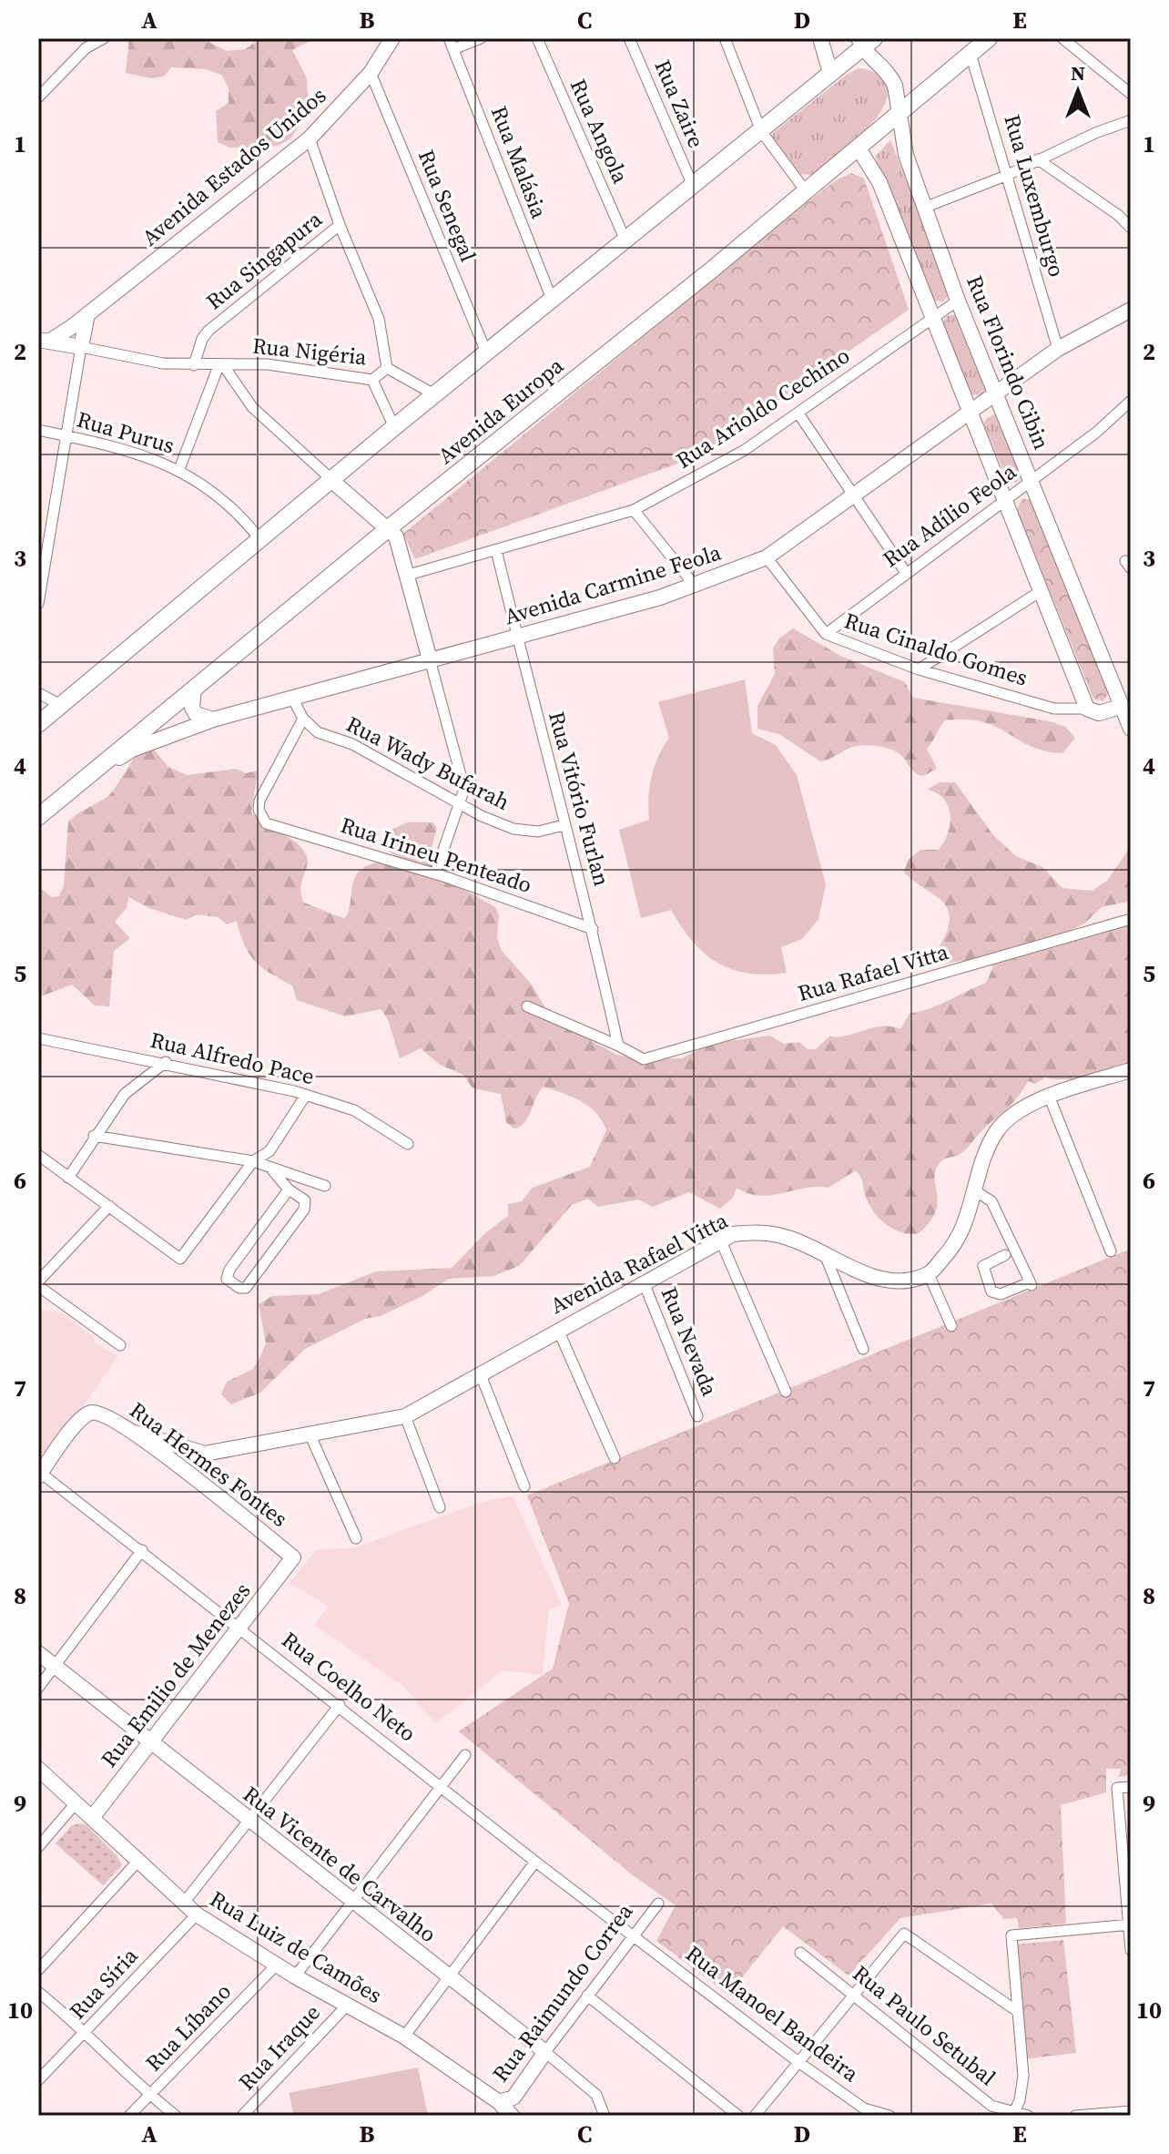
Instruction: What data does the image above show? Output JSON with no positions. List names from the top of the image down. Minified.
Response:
{"streets":{"main road":["Avenida Estados Unidos","Rua Florindo Cibin","Avenida Europa","Avenida Carmine Feola","Avenida Rafael Vitta","Rua Hermes Fontes","Rua Emilio de Menezes","Rua Vicente de Carvalho","Rua Luiz de Camões","Rua Raimundo Correa"],"street":["Rua Zaire","Rua Angola","Rua Malásia","Rua Luxemburgo","Rua Senegal","Rua Singapura","Rua Nigéria","Rua Arioldo Cechino","Rua Purus","Rua Adílio Feola","Rua Cinaldo Gomes","Rua Wady Bufarah","Rua Vitório Furlan","Rua Irineu Penteado","Rua Rafael Vitta","Rua Alfredo Pace","Rua Nevada","Rua Coelho Neto","Rua Síria","Rua Manoel Bandeira","Rua Paulo Setubal","Rua Líbano","Rua Iraque"]},"crossings":[["Avenida Estados Unidos","Rua Senegal"],["Rua Luxemburgo","Avenida Europa"],["Rua Luxemburgo","Avenida Carmine Feola"],["Rua Singapura","Rua Nigéria"],["Rua Florindo Cibin","Rua Arioldo Cechino"],["Rua Florindo Cibin","Avenida Europa"],["Rua Florindo Cibin","Rua Adílio Feola"],["Rua Florindo Cibin","Avenida Carmine Feola"],["Rua Arioldo Cechino","Rua Vitório Furlan"],["Avenida Europa","Avenida Carmine Feola"],["Rua Adílio Feola","Rua Cinaldo Gomes"],["Avenida Carmine Feola","Rua Cinaldo Gomes"],["Avenida Carmine Feola","Rua Vitório Furlan"],["Rua Wady Bufarah","Rua Vitório Furlan"],["Rua Wady Bufarah","Rua Irineu Penteado"],["Rua Vitório Furlan","Rua Irineu Penteado"],["Rua Vitório Furlan","Rua Rafael Vitta"],["Avenida Rafael Vitta","Rua Nevada"],["Avenida Rafael Vitta","Rua Hermes Fontes"],["Rua Hermes Fontes","Rua Emilio de Menezes"],["Rua Hermes Fontes","Rua Coelho Neto"],["Rua Emilio de Menezes","Rua Coelho Neto"],["Rua Emilio de Menezes","Rua Vicente de Carvalho"],["Rua Emilio de Menezes","Rua Luiz de Camões"],["Rua Coelho Neto","Rua Raimundo Correa"],["Rua Coelho Neto","Rua Manoel Bandeira"],["Rua Vicente de Carvalho","Rua Raimundo Correa"],["Rua Luiz de Camões","Rua Síria"],["Rua Luiz de Camões","Rua Raimundo Correa"],["Rua Luiz de Camões","Rua Líbano"],["Rua Luiz de Camões","Rua Iraque"],["Rua Raimundo Correa","Rua Manoel Bandeira"]],"north":"top","grid":{"columns":["A","B","C","D","E"],"rows":["1","2","3","4","5","6","7","8","9","10"]}}
